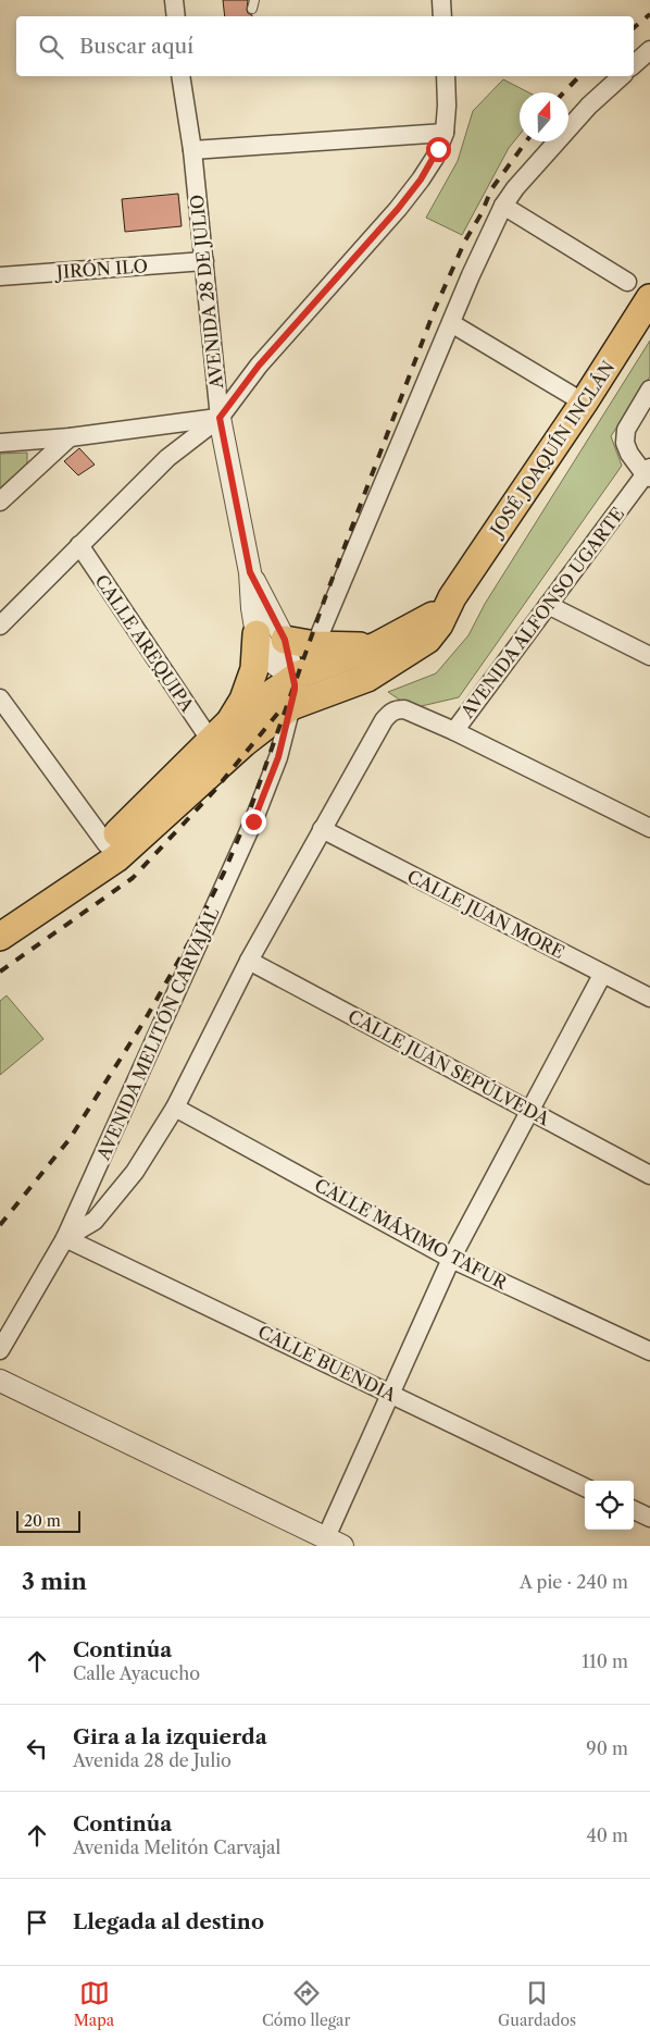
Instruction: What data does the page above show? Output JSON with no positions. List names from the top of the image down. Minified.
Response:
{"streets":{"main road":["JOSÉ JOAQUÍN INCLÁN"],"street":["JIRÓN ILO","AVENIDA 28 DE JULIO","AVENIDA ALFONSO UGARTE","CALLE AREQUIPA","CALLE JUAN MORE","AVENIDA MELITÓN CARVAJAL","CALLE JUAN SEPÚLVEDA","CALLE MÁXIMO TAFUR","CALLE BUENDIA"]},"crossings":[["JIRÓN ILO","AVENIDA 28 DE JULIO"],["AVENIDA 28 DE JULIO","JOSÉ JOAQUÍN INCLÁN"],["AVENIDA 28 DE JULIO","AVENIDA MELITÓN CARVAJAL"],["JOSÉ JOAQUÍN INCLÁN","CALLE AREQUIPA"],["JOSÉ JOAQUÍN INCLÁN","AVENIDA MELITÓN CARVAJAL"],["AVENIDA MELITÓN CARVAJAL","CALLE BUENDIA"]],"scale_bar":"20 m","north":"top","page":{"search":"Buscar aquí","scale":"20 m","heading":["3 min","A pie · 240 m"],"list":[["Continúa","Calle Ayacucho","110 m"],["Gira a la izquierda","Avenida 28 de Julio","90 m"],["Continúa","Avenida Melitón Carvajal","40 m"],"Llegada al destino"],"nav":["Mapa","Cómo llegar","Guardados"]}}
